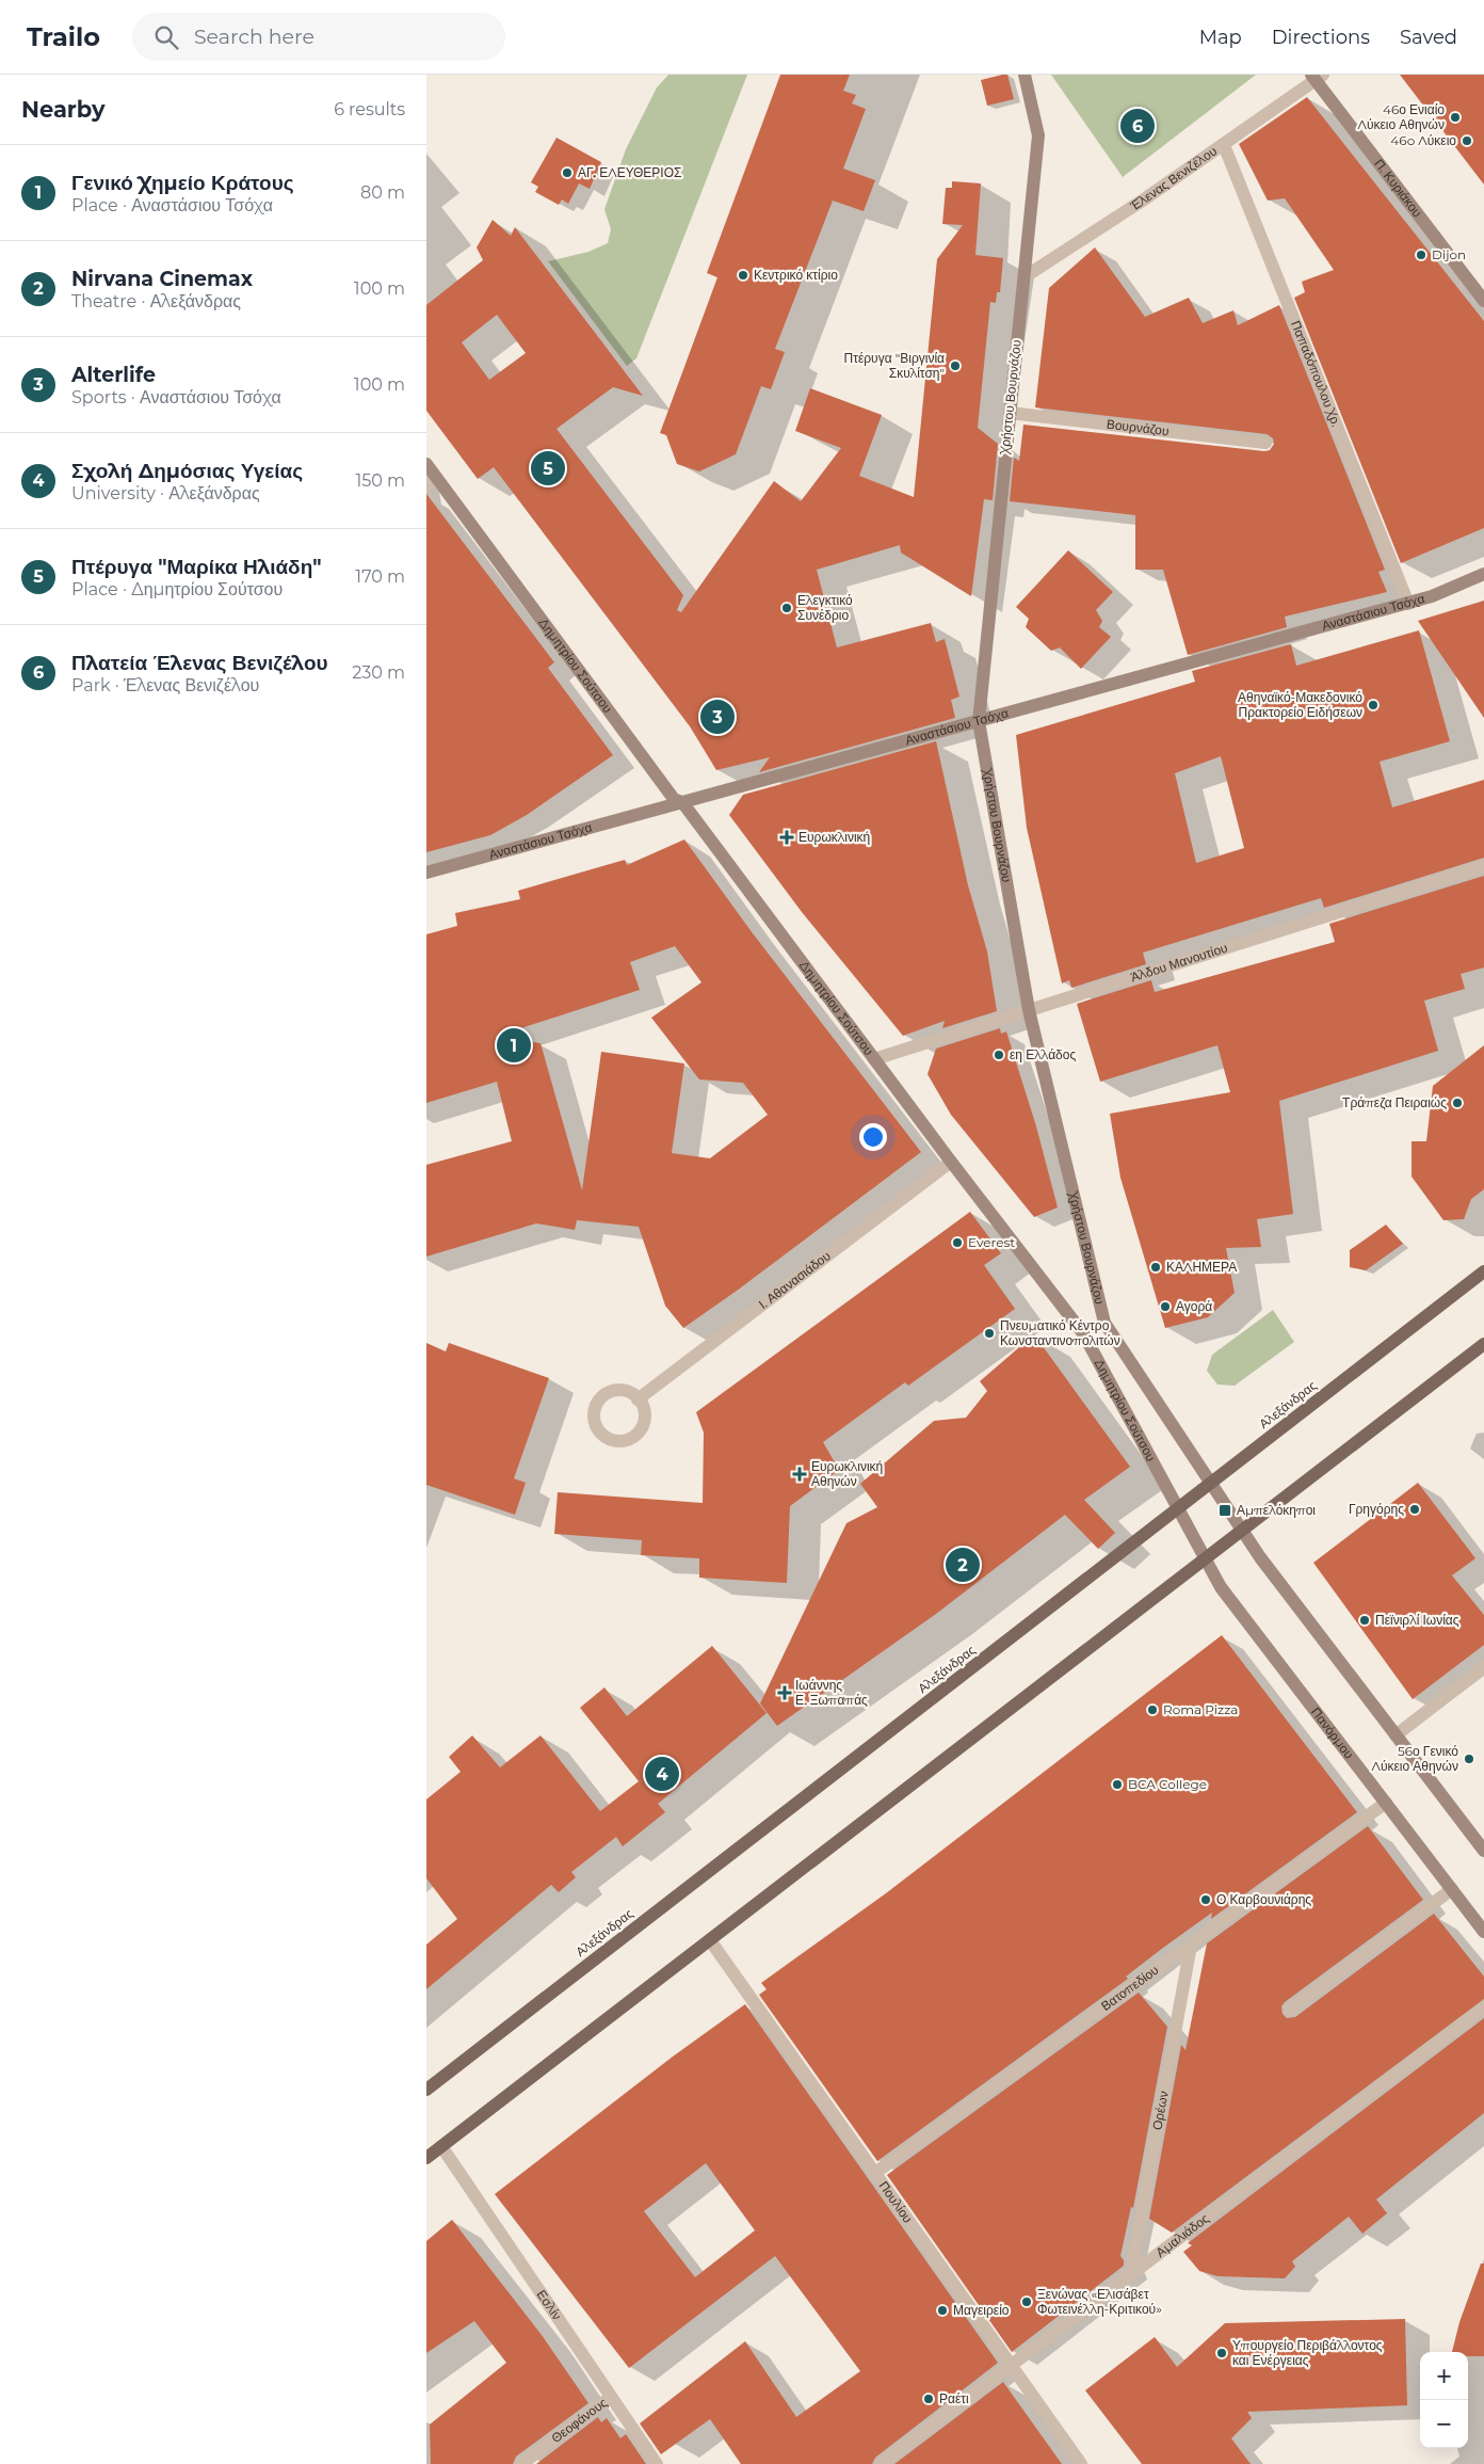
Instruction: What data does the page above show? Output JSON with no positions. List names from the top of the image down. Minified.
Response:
{"streets":{"main road":["Αλεξάνδρας"],"street":["Έλενας Βενιζέλου","Π. Κυριάκου","Παπαδόπουλου Χρ.","Χρήστου Βουρνάζου","Βουρνάζου","Αναστάσιου Τσόχα","Δημητρίου Σούτσου","Άλδου Μανουτίου","Ι. Αθανασιάδου","Πανόρμου","Βατοπεδίου","Ορέων","Πουλίου","Αμαλιάδος","Εσλίν","Θεοφάνους"]},"crossings":[["Έλενας Βενιζέλου","Π. Κυριάκου"],["Έλενας Βενιζέλου","Παπαδόπουλου Χρ."],["Έλενας Βενιζέλου","Χρήστου Βουρνάζου"],["Παπαδόπουλου Χρ.","Αναστάσιου Τσόχα"],["Χρήστου Βουρνάζου","Βουρνάζου"],["Χρήστου Βουρνάζου","Αναστάσιου Τσόχα"],["Χρήστου Βουρνάζου","Άλδου Μανουτίου"],["Χρήστου Βουρνάζου","Αλεξάνδρας"],["Αναστάσιου Τσόχα","Δημητρίου Σούτσου"],["Δημητρίου Σούτσου","Άλδου Μανουτίου"],["Δημητρίου Σούτσου","Ι. Αθανασιάδου"],["Δημητρίου Σούτσου","Αλεξάνδρας"],["Δημητρίου Σούτσου","Πανόρμου"],["Πανόρμου","Βατοπεδίου"],["Βατοπεδίου","Ορέων"],["Βατοπεδίου","Πουλίου"],["Ορέων","Αμαλιάδος"],["Πουλίου","Αμαλιάδος"],["Εσλίν","Θεοφάνους"]],"places":{"other":["46ο Ενιαίο Λύκειο Αθηνών","46o Λύκειο","ΑΓ. ΕΛΕΥΘΕΡΙΟΣ","Dijon","Κεντρικό κτίριο","Πτέρυγα \"Βιργινία Σκυλίτση\"","Ελεγκτικό Συνέδριο","Αθηναϊκό-Μακεδονικό Πρακτορείο Ειδήσεων","εη Ελλάδος","Τράπεζα Πειραιώς","Everest","ΚΑΛΗΜΕΡΑ","Αγορά","Πνευματικό Κέντρο Κωνσταντινοπολιτών","Γρηγόρης","Πεϊνιρλί Ιωνίας","Roma Pizza","56ο Γενικό Λύκειο Αθηνών","BCA College","Ο Καρβουνιάρης","Ξενώνας «Ελισάβετ Φωτεινέλλη-Κριτικού»","Μαγειρείο","Υπουργείο Περιβάλλοντος και Ενέργειας","Ραέτι"],"health":["Ευρωκλινική","Ευρωκλινική Αθηνών","Ιωάννης Ε. Ξωπαπάς"],"transit":["Αμπελόκηποι"]},"page":{"header":"Trailo","search":"Search here","nav":["Map","Directions","Saved"],"heading":["Nearby","6 results"],"pins":["6","5","3","1","2","4"],"list":[{"mark":"1","name":"Γενικό Χημείο Κράτους","note":"Place · Αναστάσιου Τσόχα","value":"80 m"},{"mark":"2","name":"Nirvana Cinemax","note":"Theatre · Αλεξάνδρας","value":"100 m"},{"mark":"3","name":"Alterlife","note":"Sports · Αναστάσιου Τσόχα","value":"100 m"},{"mark":"4","name":"Σχολή Δημόσιας Υγείας","note":"University · Αλεξάνδρας","value":"150 m"},{"mark":"5","name":"Πτέρυγα \"Μαρίκα Ηλιάδη\"","note":"Place · Δημητρίου Σούτσου","value":"170 m"},{"mark":"6","name":"Πλατεία Έλενας Βενιζέλου","note":"Park · Έλενας Βενιζέλου","value":"230 m"}],"map_buttons":["+","−"]}}
